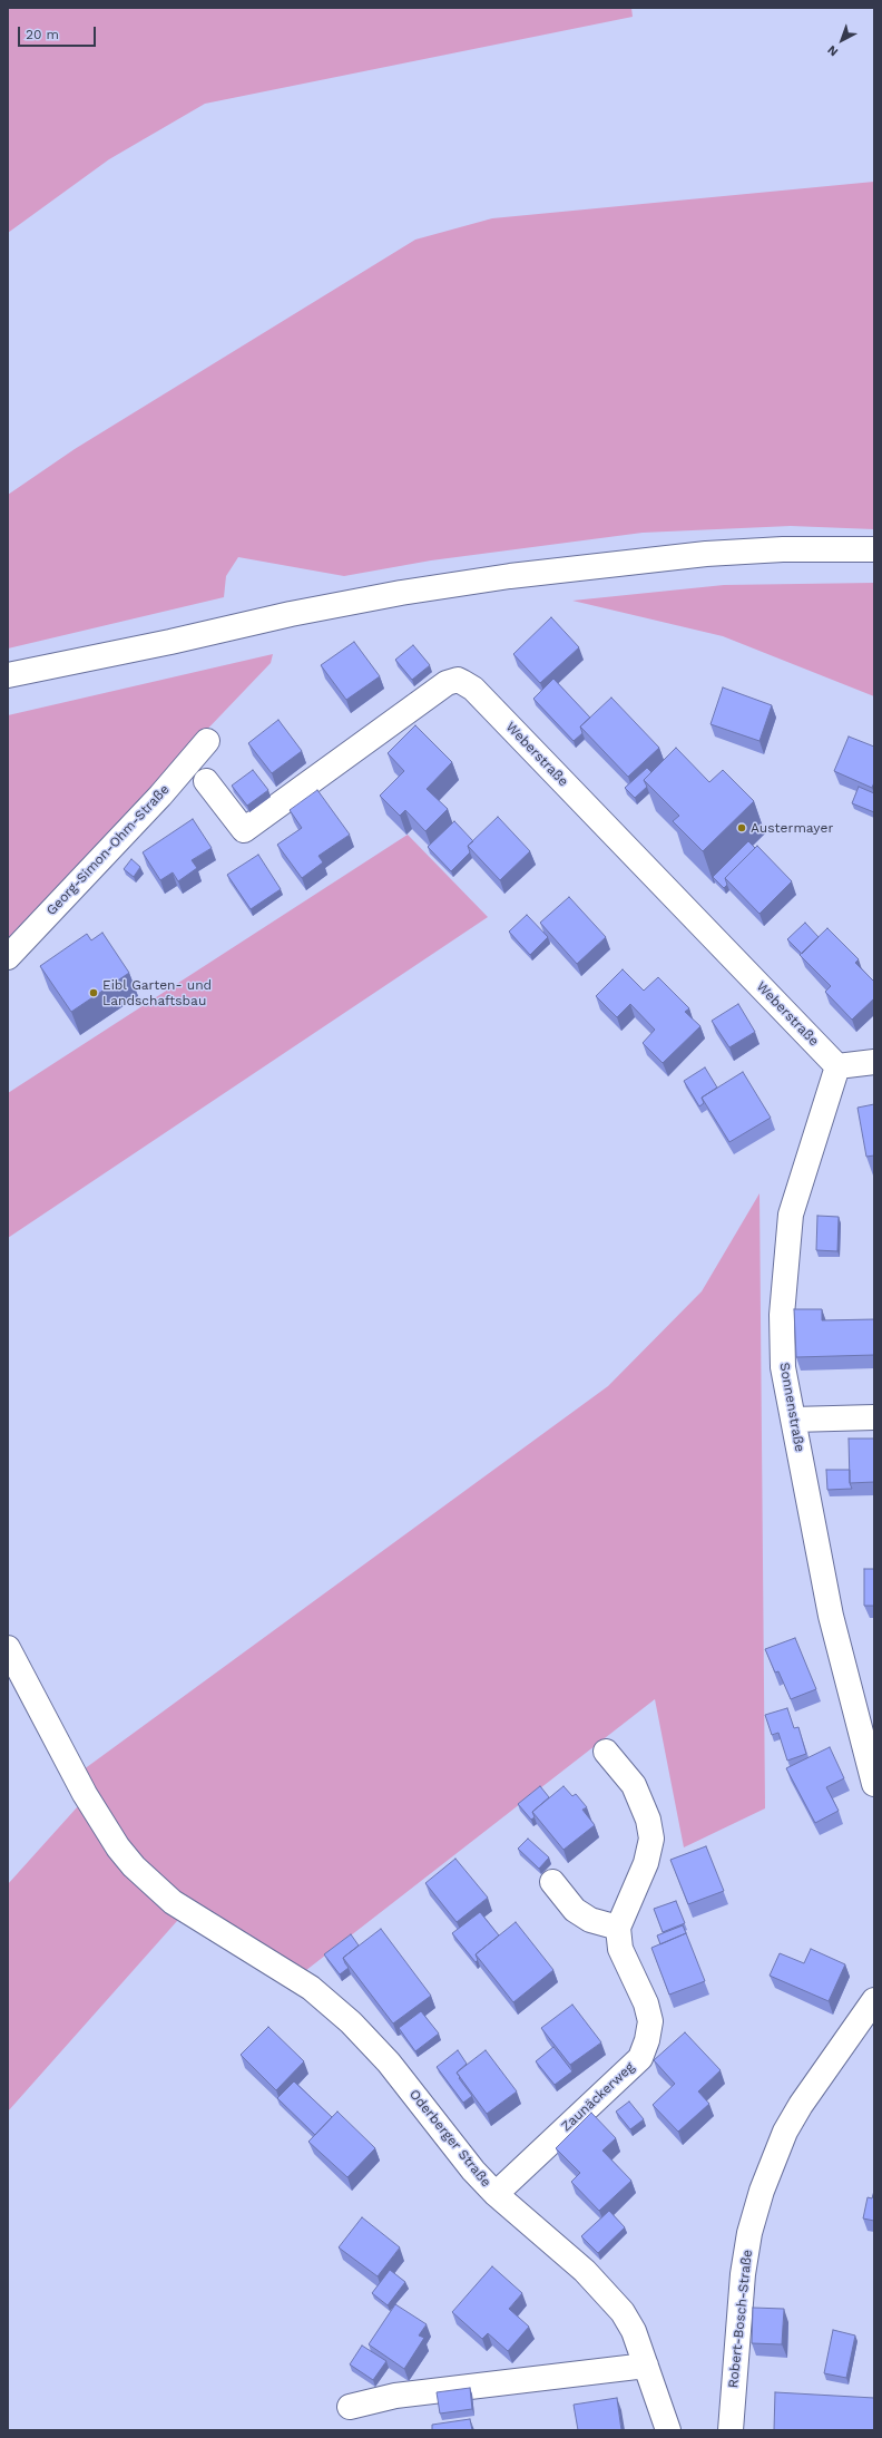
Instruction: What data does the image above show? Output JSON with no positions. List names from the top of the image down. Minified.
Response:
{"streets":{"street":["Weberstraße","Georg-Simon-Ohm-Straße","Sonnenstraße","Zaunäckerweg","Oderberger Straße","Robert-Bosch-Straße"]},"crossings":[["Weberstraße","Sonnenstraße"],["Zaunäckerweg","Oderberger Straße"]],"places":["Austermayer","Eibl Garten- und Landschaftsbau"],"scale_bar":"20 m","north":"bottom left"}
